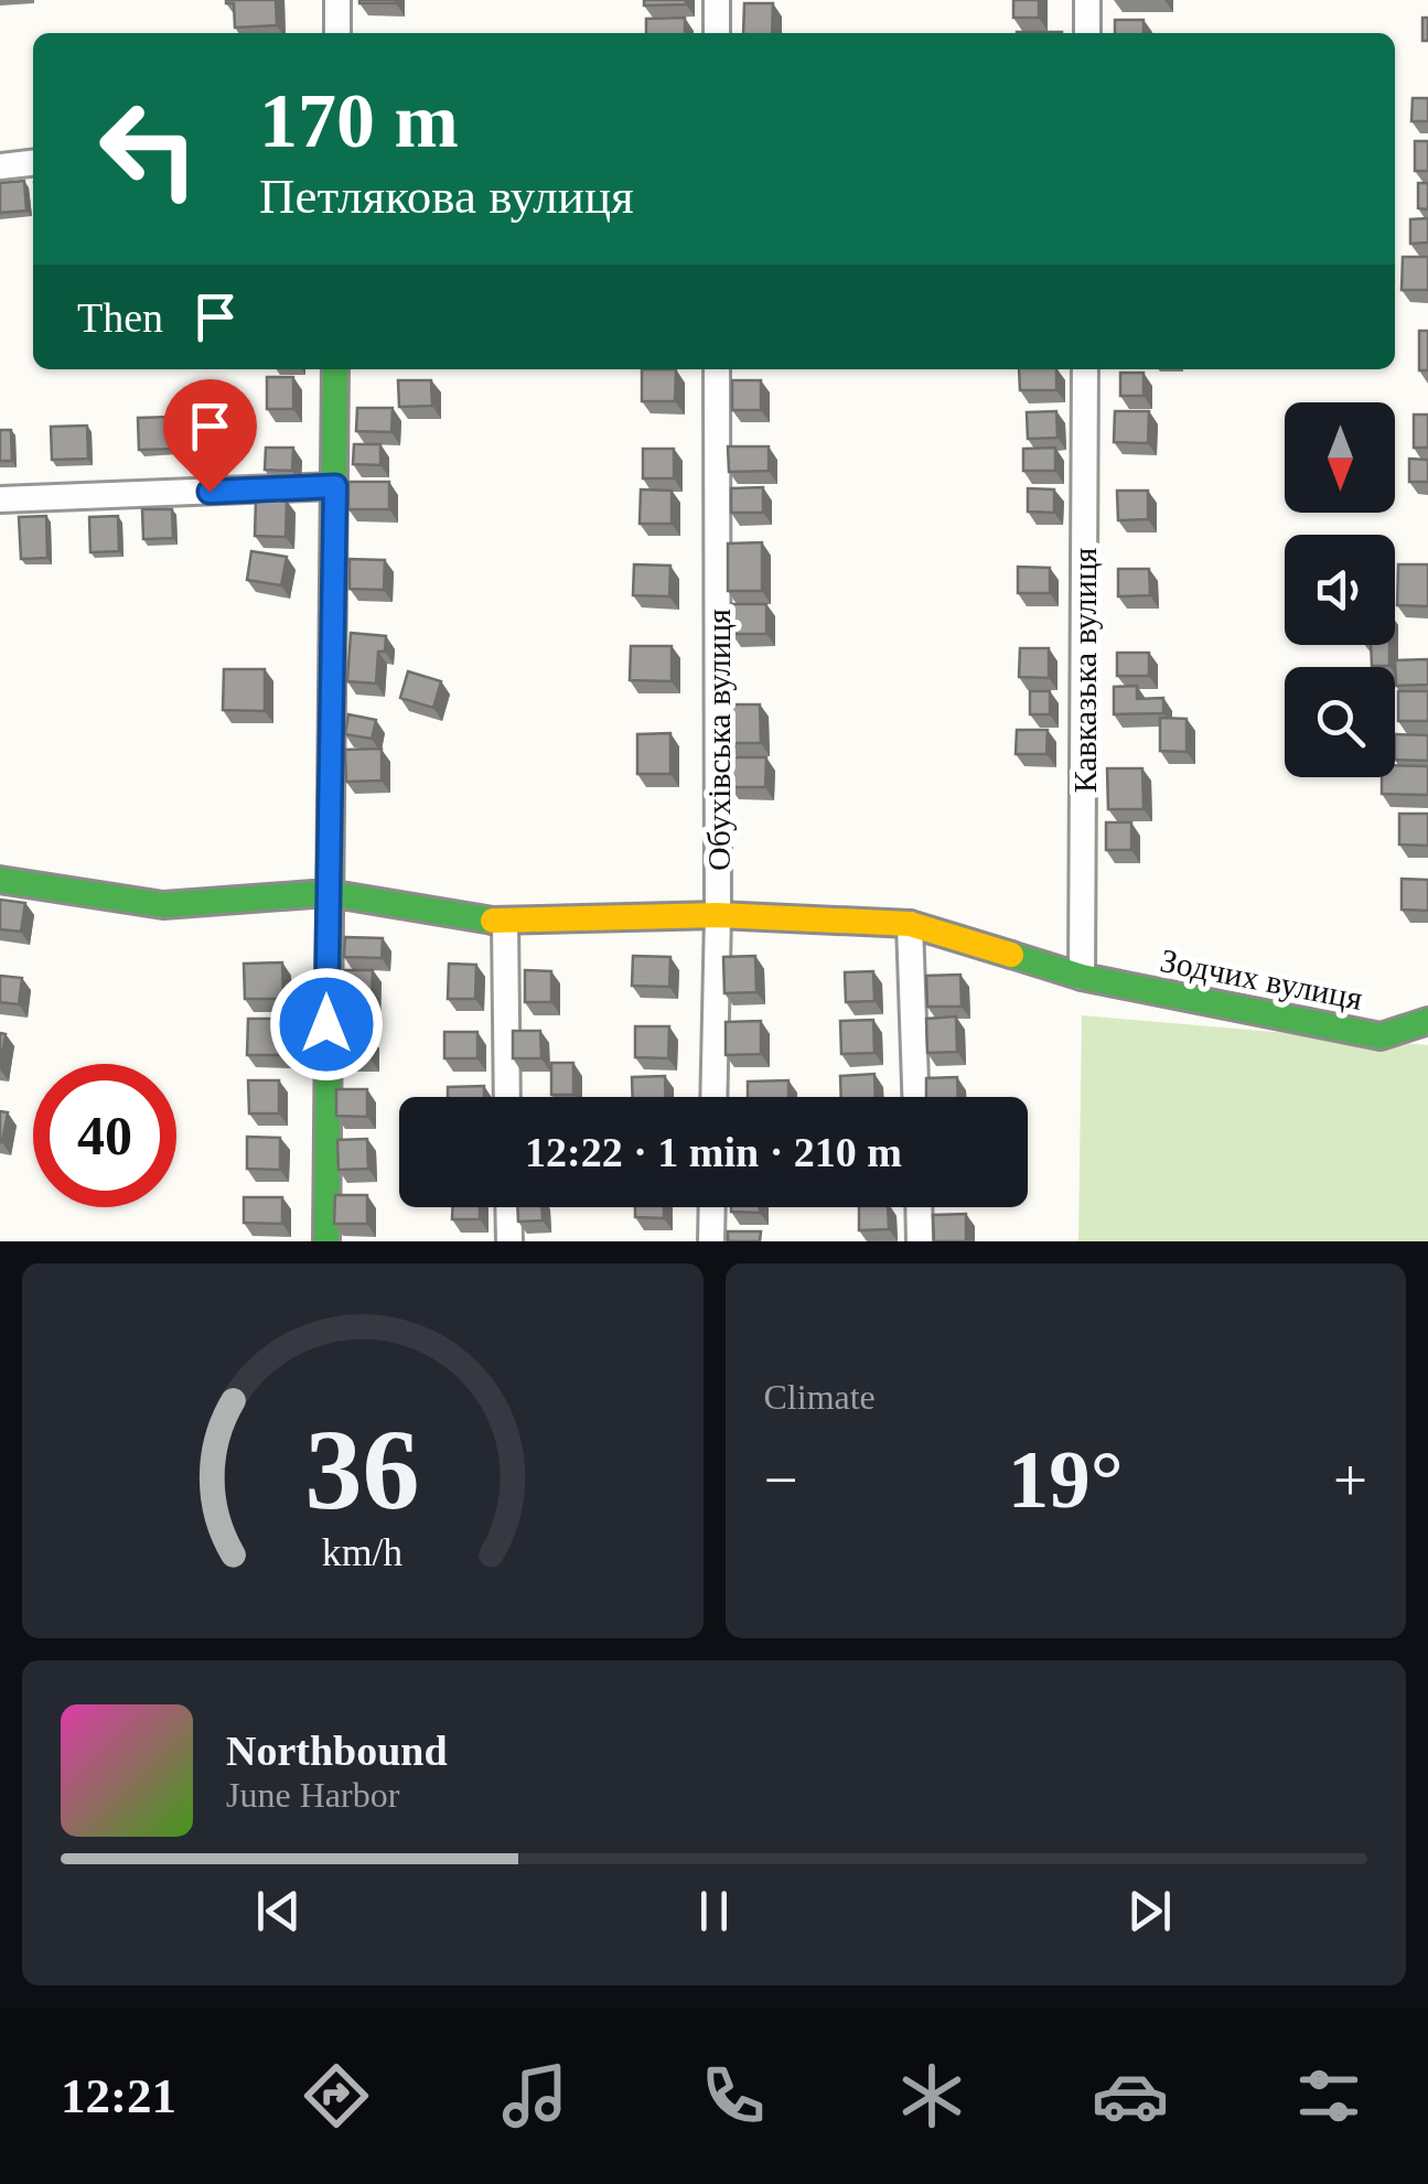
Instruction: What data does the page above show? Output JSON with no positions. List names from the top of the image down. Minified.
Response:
{"streets":{"street":["Кавказька вулиця","Обухівська вулиця","Зодчих вулиця"]},"crossings":[["Кавказька вулиця","Зодчих вулиця"],["Обухівська вулиця","Зодчих вулиця"]],"north":"bottom","page":{"turn":["170 m","Петлякова вулиця"],"then":"Then","limit":"40","trip":"12:22 · 1 min · 210 m","tile":"Climate","heat":["−","19°","+"],"song":["Northbound","June Harbor"],"tabs":"12:21","gauge":["36","km/h"]}}
